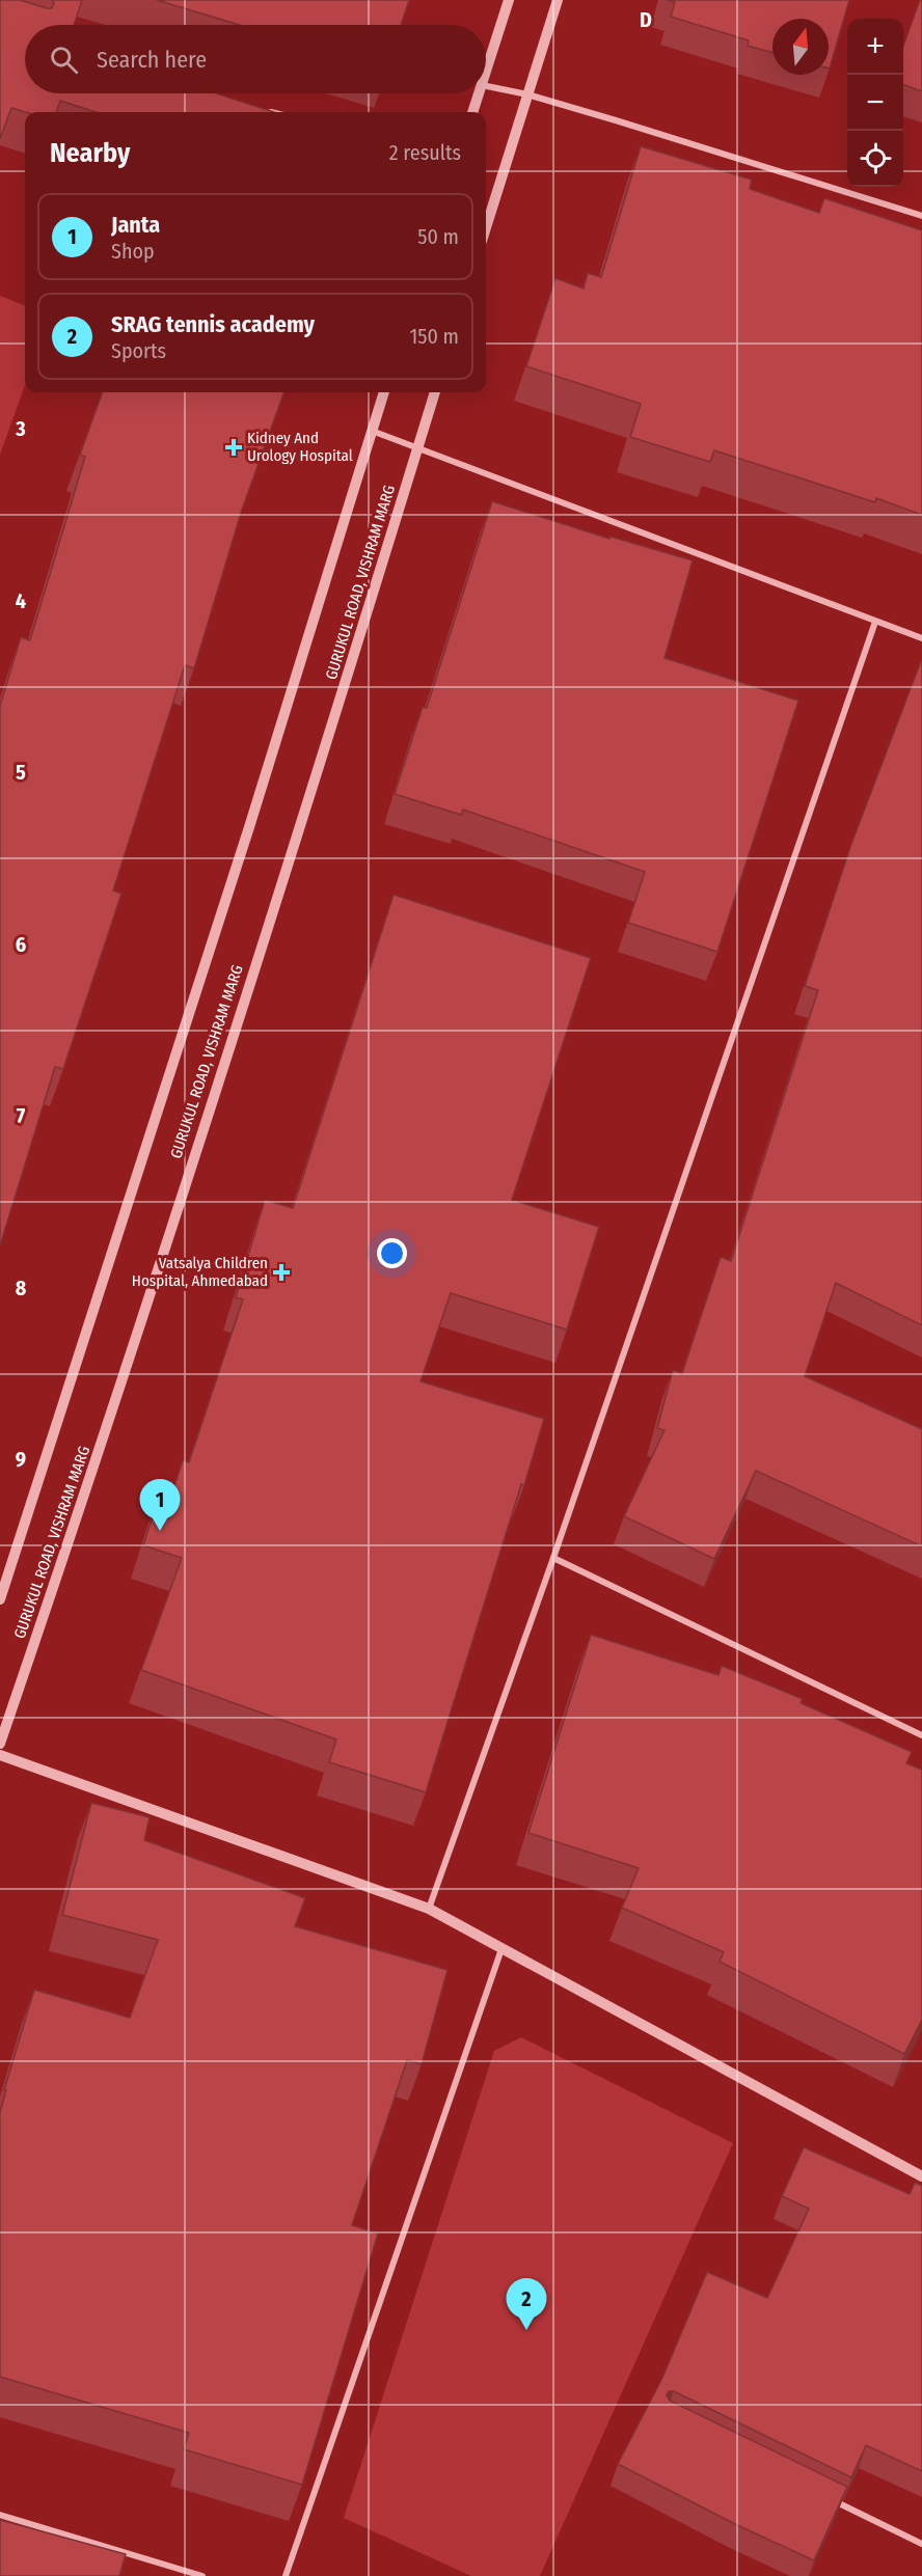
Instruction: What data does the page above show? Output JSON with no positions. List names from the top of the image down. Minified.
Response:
{"streets":{"street":["GURUKUL ROAD, VISHRAM MARG"]},"places":{"health":["Kidney And Urology Hospital","Vatsalya Children Hospital, Ahmedabad"]},"north":"top","page":{"map_buttons":["+","−"],"search":"Search here","heading":["Nearby","2 results"],"list":[{"mark":"1","name":"Janta","note":"Shop","value":"50 m"},{"mark":"2","name":"SRAG tennis academy","note":"Sports","value":"150 m"}],"pins":["1","2"]},"grid":{"columns":["D"],"rows":["3","4","5","6","7","8","9"]}}
